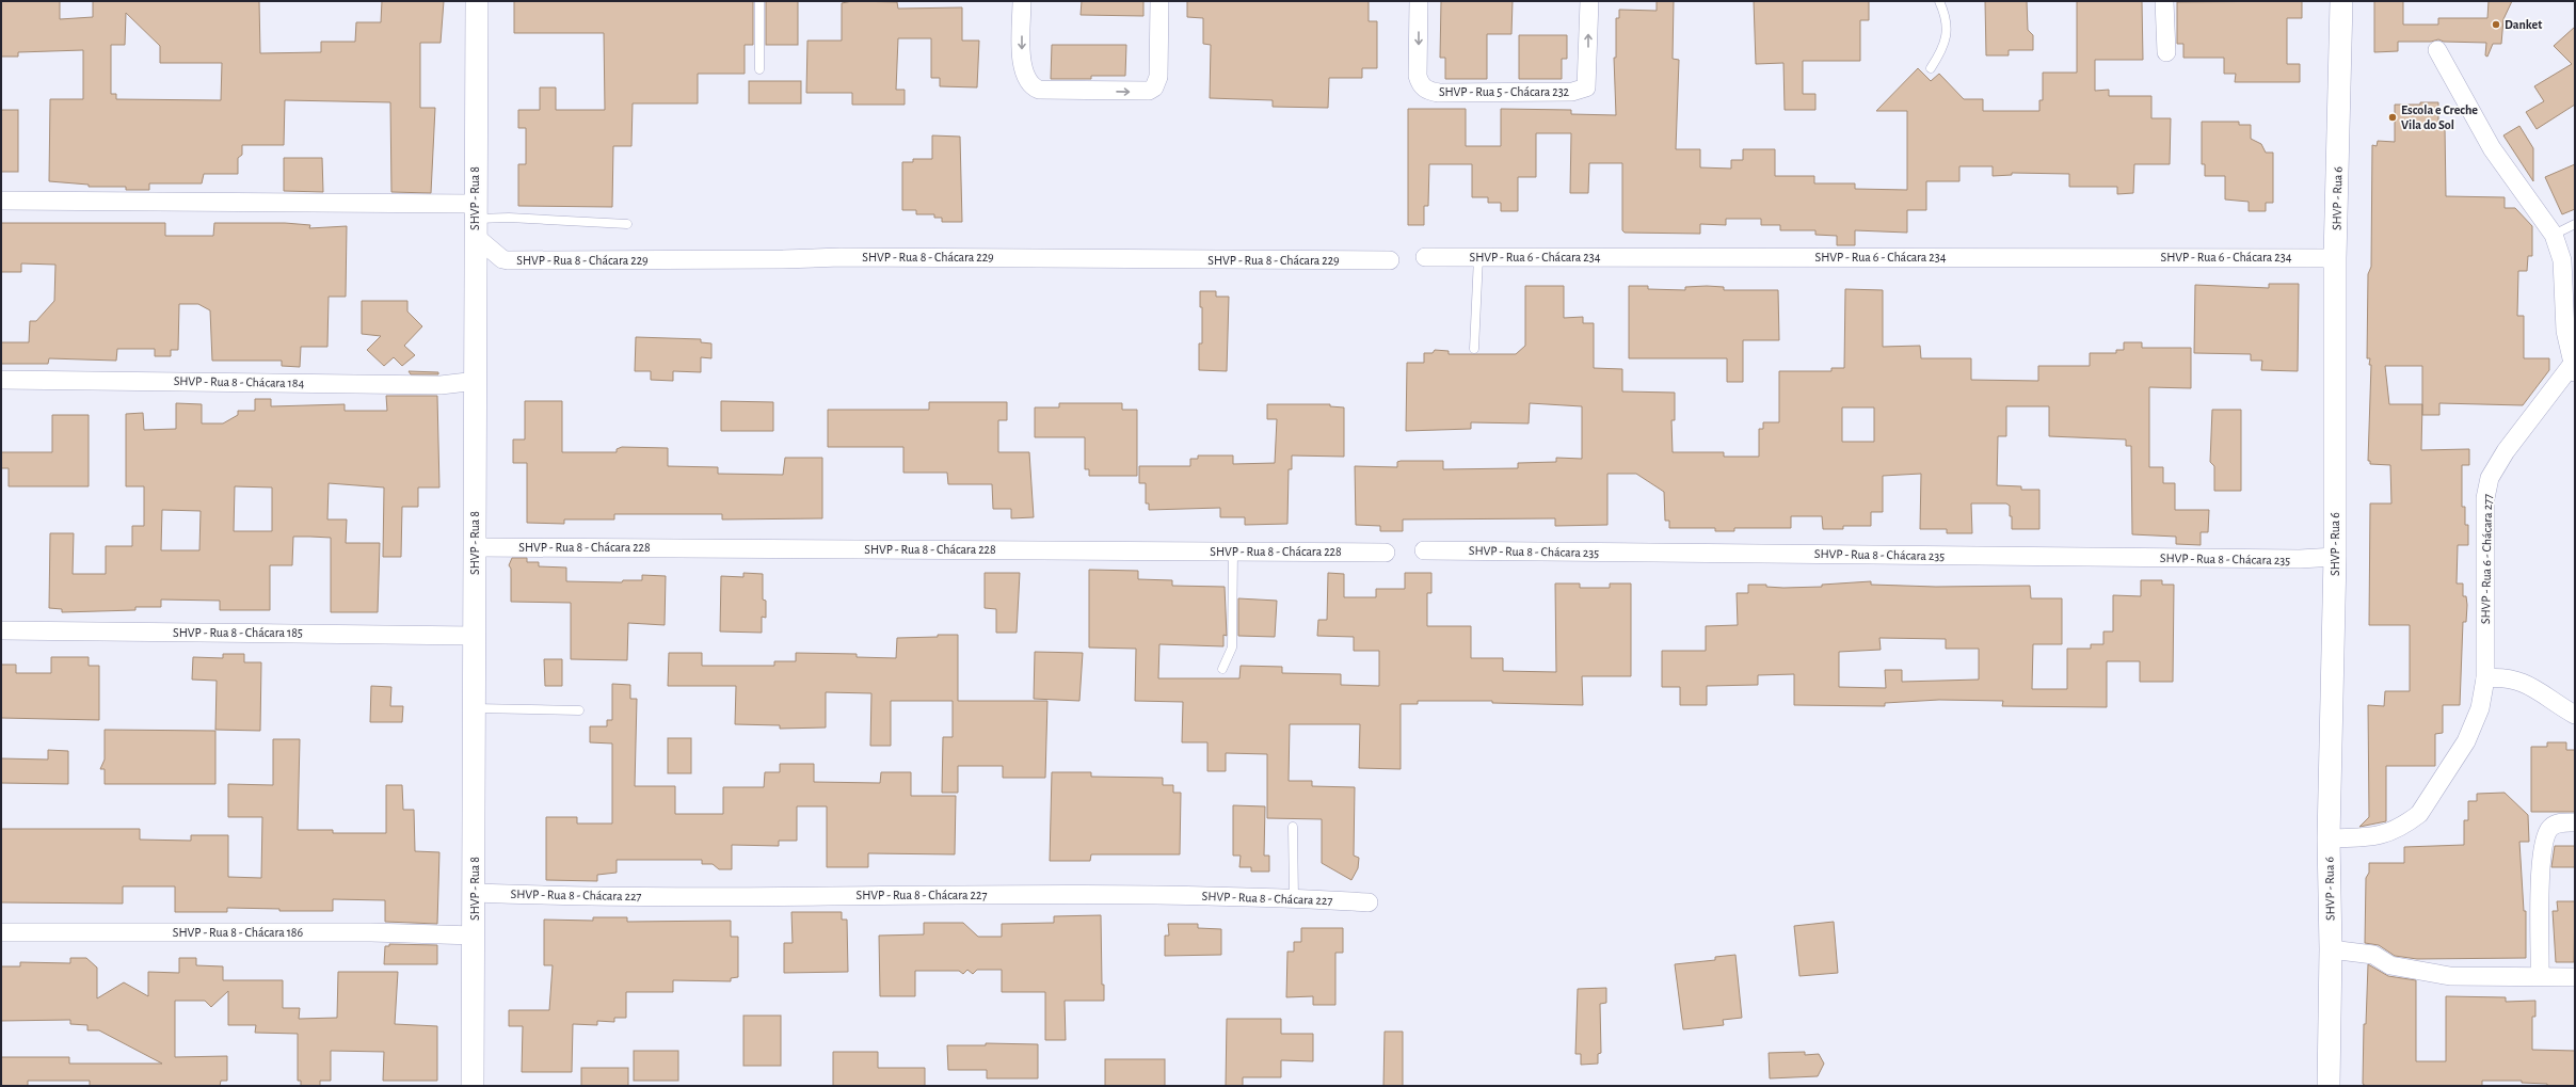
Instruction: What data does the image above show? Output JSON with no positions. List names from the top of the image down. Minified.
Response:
{"streets":{"street":["SHVP - Rua 5 - Chácara 232","SHVP - Rua 8","SHVP - Rua 6","SHVP - Rua 8 - Chácara 229","SHVP - Rua 6 - Chácara 234","SHVP - Rua 8 - Chácara 184","SHVP - Rua 8 - Chácara 228","SHVP - Rua 8 - Chácara 235","SHVP - Rua 6 - Chácara 277","SHVP - Rua 8 - Chácara 185","SHVP - Rua 8 - Chácara 227","SHVP - Rua 8 - Chácara 186"]},"crossings":[["SHVP - Rua 8","SHVP - Rua 8 - Chácara 229"],["SHVP - Rua 8","SHVP - Rua 8 - Chácara 184"],["SHVP - Rua 8","SHVP - Rua 8 - Chácara 228"],["SHVP - Rua 8","SHVP - Rua 8 - Chácara 185"],["SHVP - Rua 8","SHVP - Rua 8 - Chácara 227"],["SHVP - Rua 8","SHVP - Rua 8 - Chácara 186"],["SHVP - Rua 6","SHVP - Rua 6 - Chácara 234"],["SHVP - Rua 6","SHVP - Rua 8 - Chácara 235"],["SHVP - Rua 6","SHVP - Rua 6 - Chácara 277"]],"places":["Danket","Escola e Creche Vila do Sol"]}
